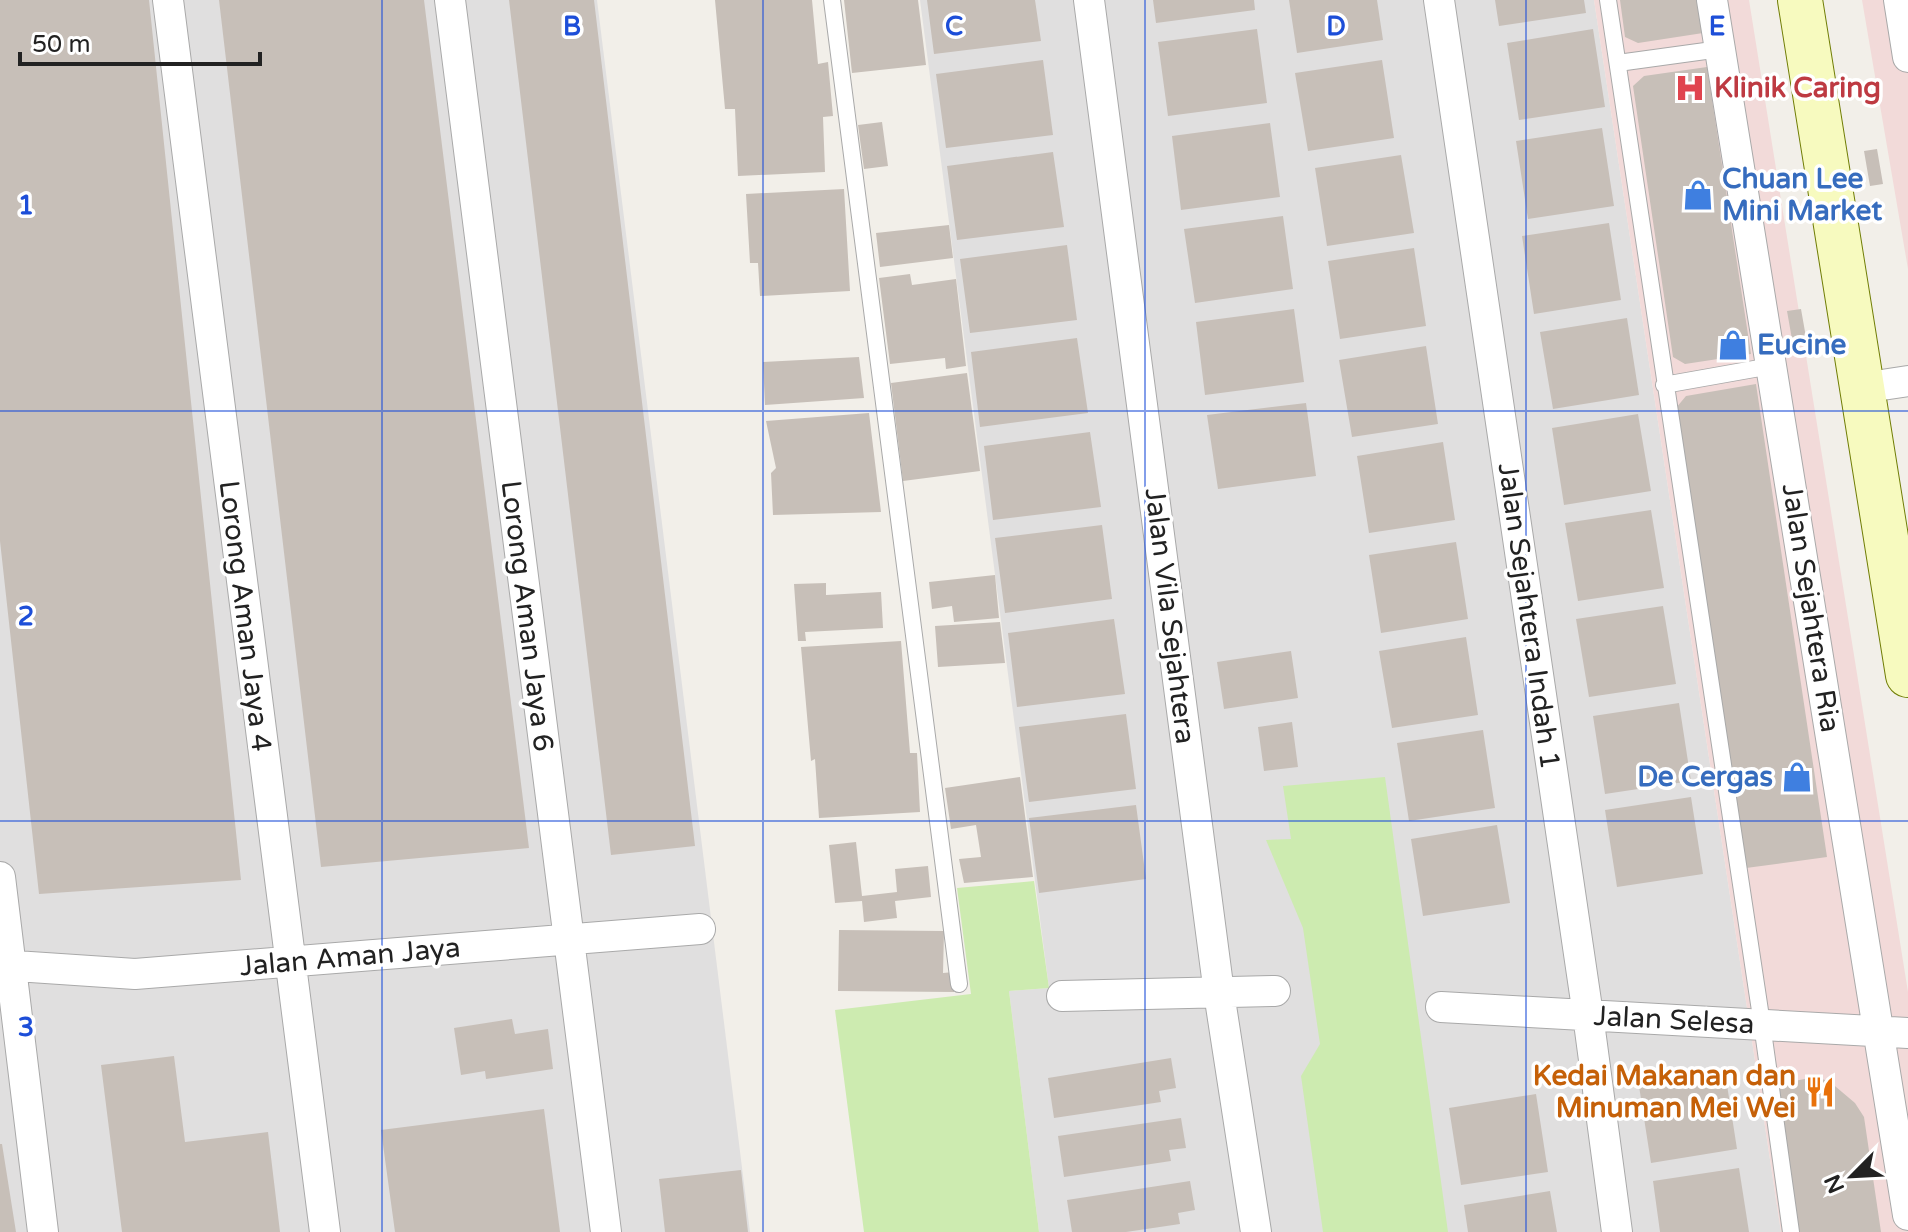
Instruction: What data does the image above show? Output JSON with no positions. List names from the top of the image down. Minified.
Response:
{"streets":{"street":["Jalan Sejahtera Ria","Lorong Aman Jaya 4","Lorong Aman Jaya 6","Jalan Vila Sejahtera","Jalan Sejahtera Indah 1","Jalan Aman Jaya","Jalan Selesa"]},"crossings":[["Jalan Sejahtera Ria","Jalan Selesa"],["Lorong Aman Jaya 4","Jalan Aman Jaya"],["Lorong Aman Jaya 6","Jalan Aman Jaya"],["Jalan Sejahtera Indah 1","Jalan Selesa"]],"places":{"hospital":["Klinik Caring"],"shop":["Chuan Lee Mini Market","Eucine","De Cergas"],"restaurant":["Kedai Makanan dan Minuman Mei Wei"]},"scale_bar":"50 m","north":"bottom left","grid":{"columns":["B","C","D","E"],"rows":["1","2","3"]}}
